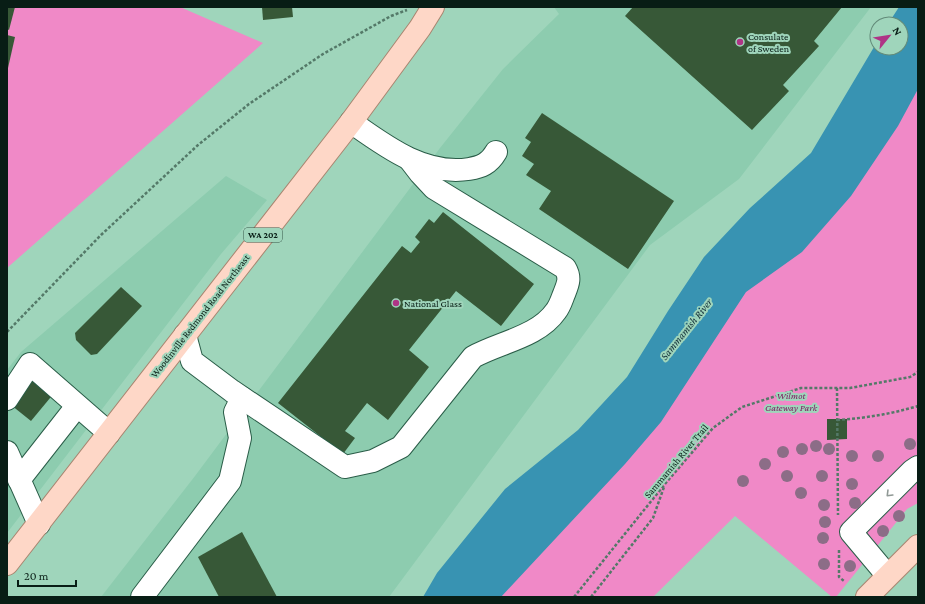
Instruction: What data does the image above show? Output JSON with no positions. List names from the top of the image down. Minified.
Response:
{"streets":{"main road":["WA 202","Woodinville Redmond Road Northeast"],"path":["Sammamish River Trail"]},"water":["Sammamish River"],"parks":["Wilmot Gateway Park"],"places":["Consulate of Sweden","National Glass"],"scale_bar":"20 m","north":"top right"}
